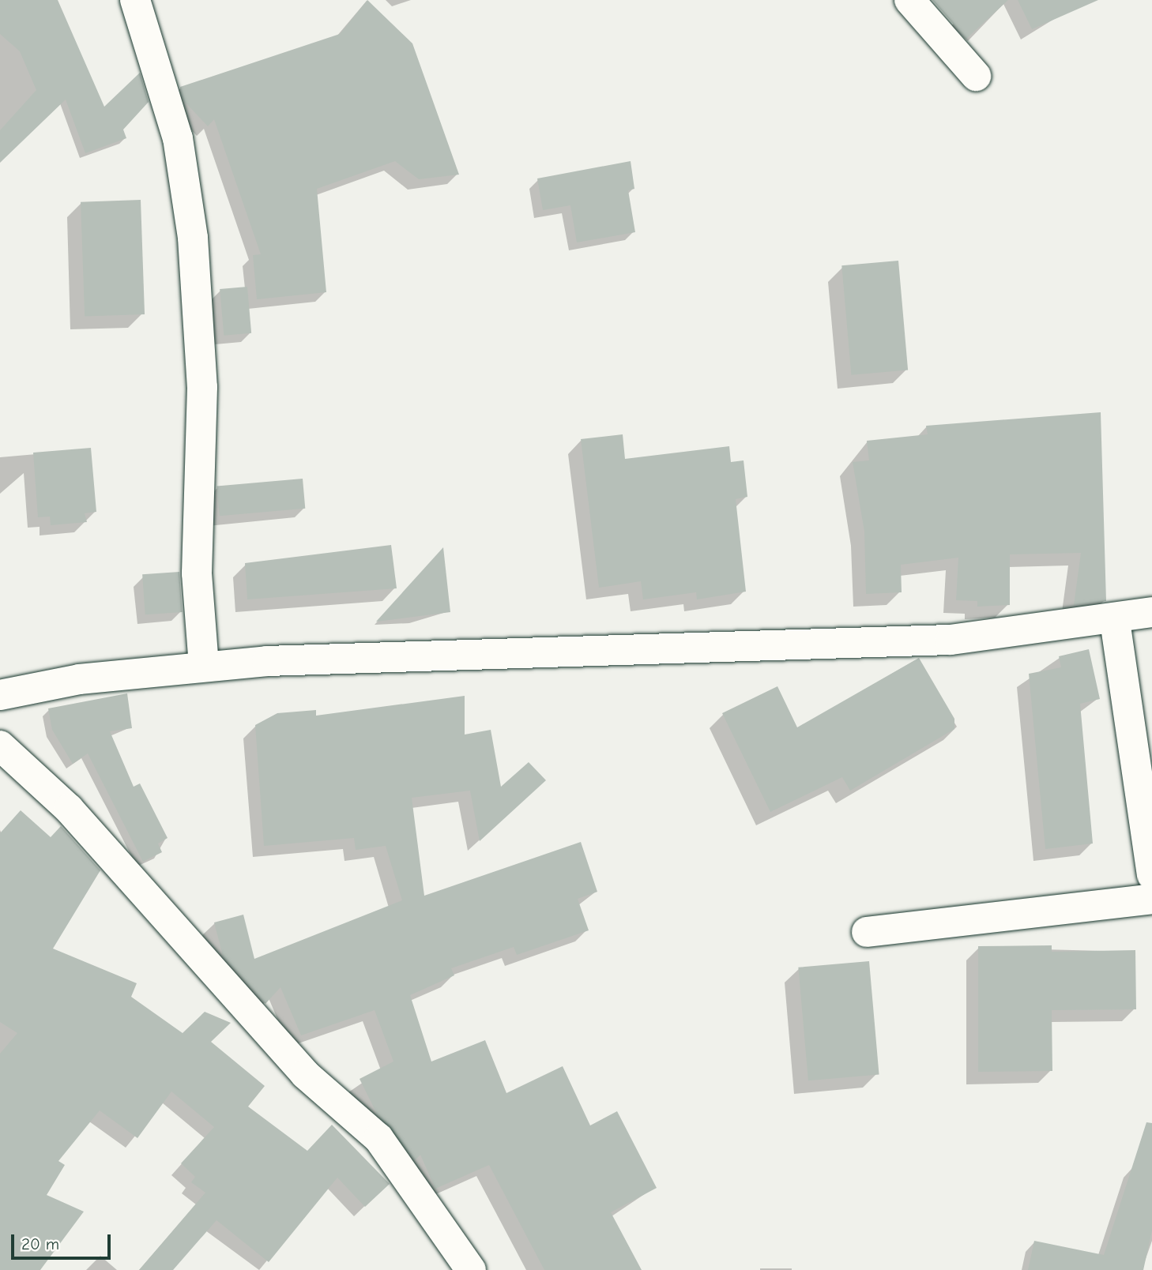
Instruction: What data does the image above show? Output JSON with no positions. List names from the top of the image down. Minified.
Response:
{"scale_bar":"20 m"}
